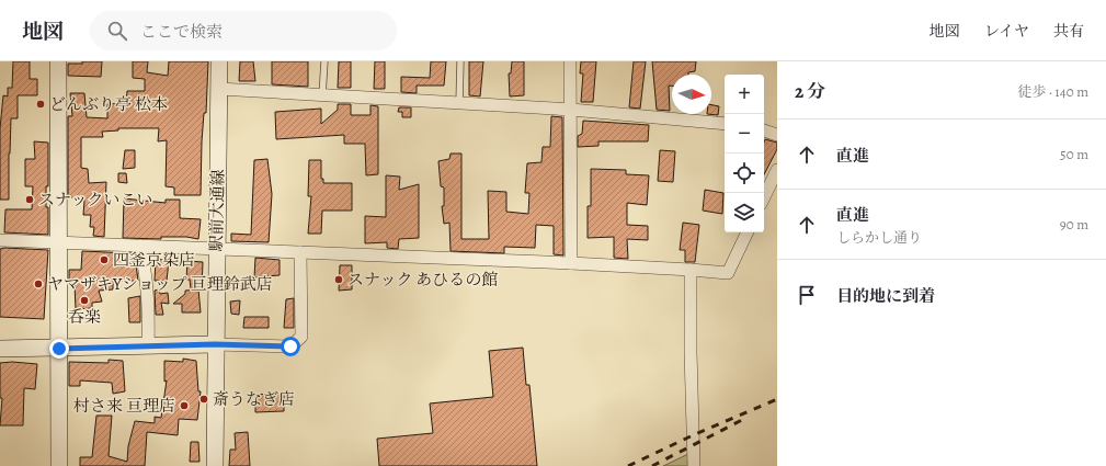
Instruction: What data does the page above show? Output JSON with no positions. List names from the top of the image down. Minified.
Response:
{"streets":{"street":["駅前大通線"]},"places":["どんぶり亭 松本","スナックいこい","四釜京染店","スナック あひるの館","ヤマザキYショップ 亘理鈴武店","呑楽","斎うなぎ店","村さ来 亘理店"],"north":"right","page":{"header":"地図","search":"ここで検索","nav":["地図","レイヤ","共有"],"heading":["2 分","徒歩 · 140 m"],"map_buttons":["+","−"],"list":[["直進","50 m"],["直進","しらかし通り","90 m"],"目的地に到着"]}}
